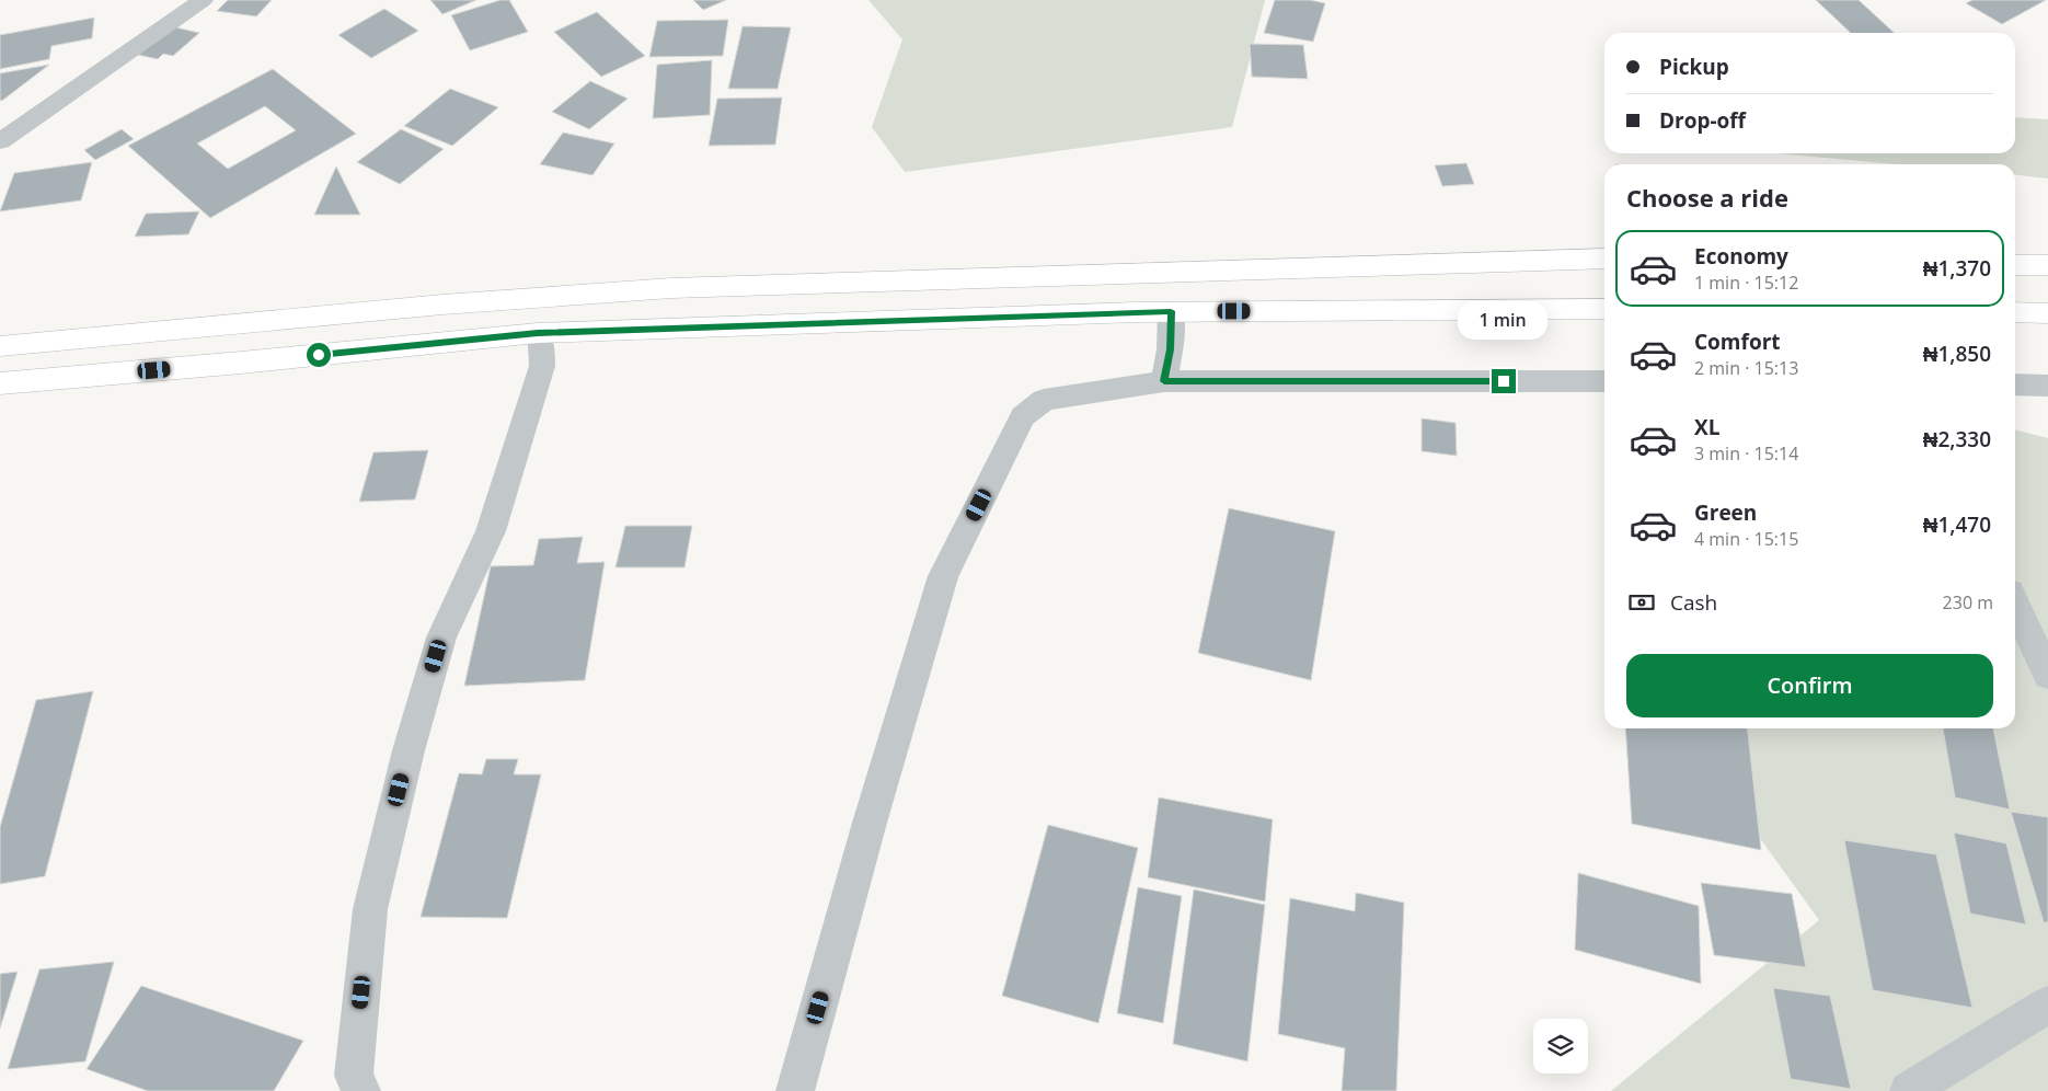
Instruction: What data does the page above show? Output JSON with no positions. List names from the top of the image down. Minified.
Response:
{"page":{"banner":["Pickup","Drop-off"],"heading":"Choose a ride","list":[{"name":"Economy","note":"1 min · 15:12","value":"₦1,370"},{"name":"Comfort","note":"2 min · 15:13","value":"₦1,850"},{"name":"XL","note":"3 min · 15:14","value":"₦2,330"},{"name":"Green","note":"4 min · 15:15","value":"₦1,470"}],"bubble":"1 min","pay":["Cash","230 m"],"buttons":"Confirm"}}
